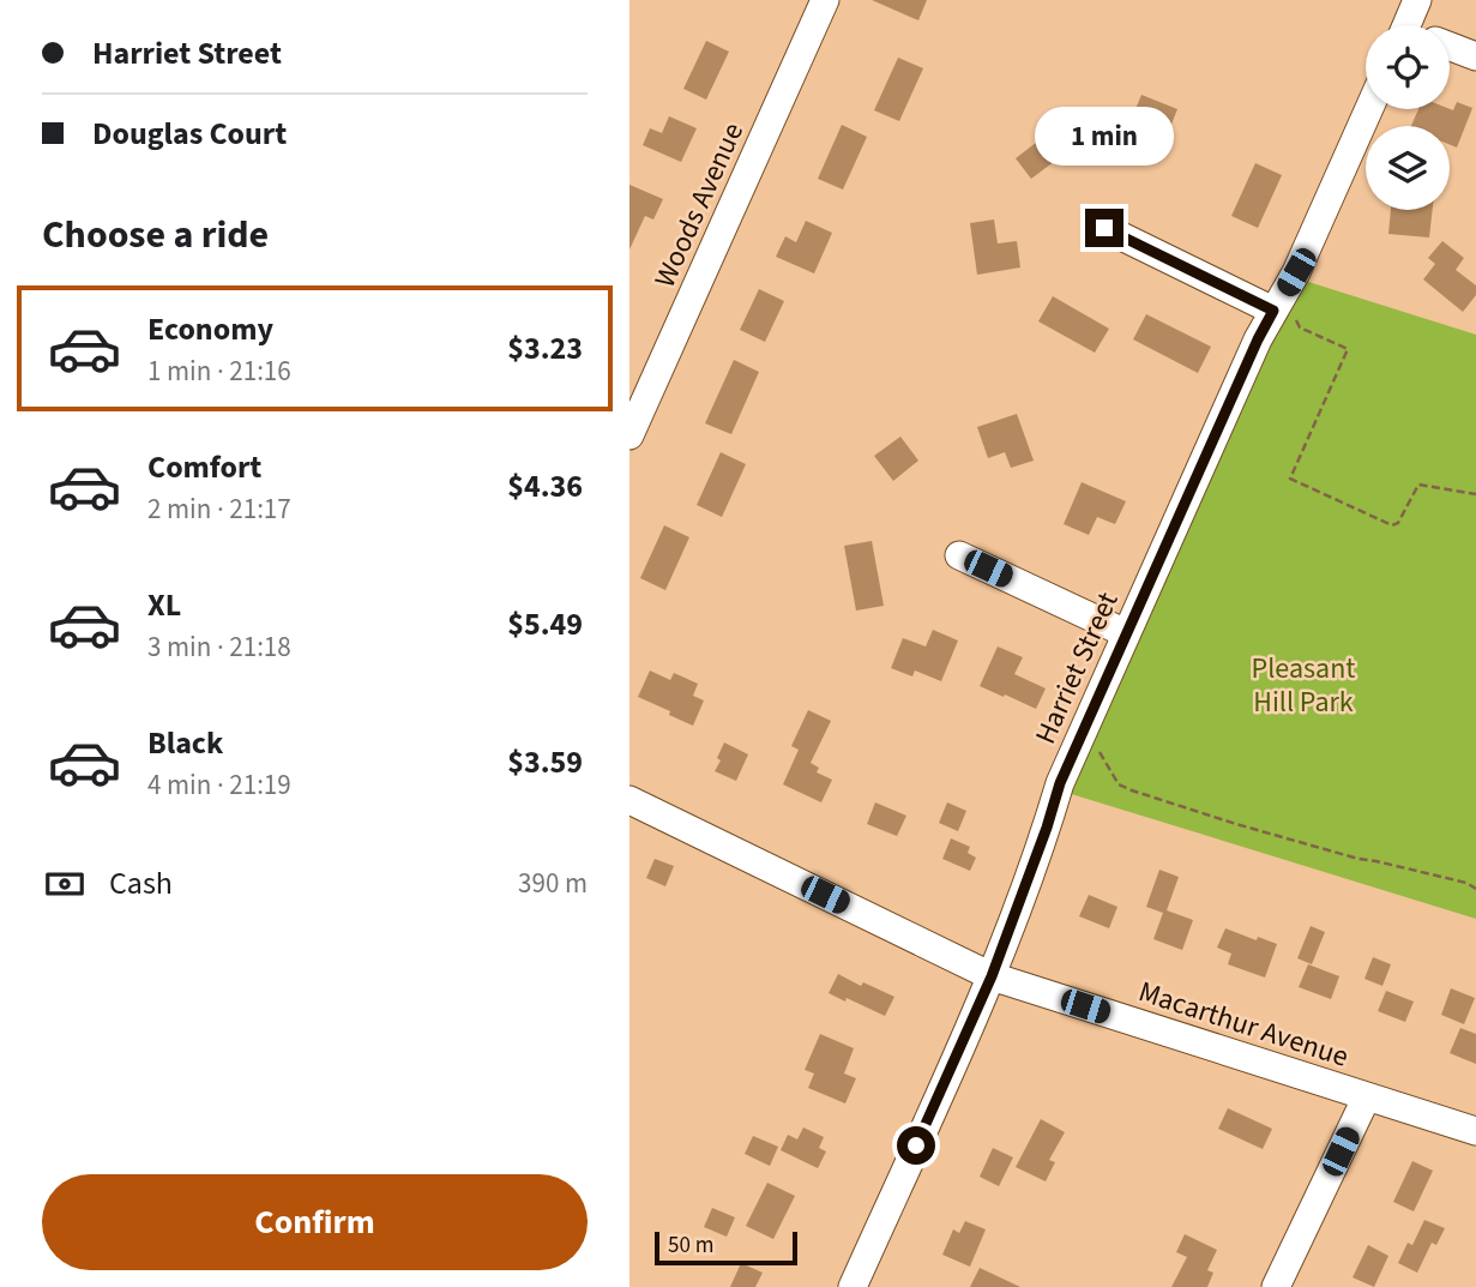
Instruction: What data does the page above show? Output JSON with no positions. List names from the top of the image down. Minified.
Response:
{"streets":{"street":["Woods Avenue","Harriet Street","Macarthur Avenue"]},"crossings":[["Harriet Street","Macarthur Avenue"]],"parks":["Pleasant Hill Park"],"scale_bar":"50 m","page":{"banner":["Harriet Street","Douglas Court"],"bubble":"1 min","heading":"Choose a ride","list":[{"name":"Economy","note":"1 min · 21:16","value":"$3.23"},{"name":"Comfort","note":"2 min · 21:17","value":"$4.36"},{"name":"XL","note":"3 min · 21:18","value":"$5.49"},{"name":"Black","note":"4 min · 21:19","value":"$3.59"}],"pay":["Cash","390 m"],"buttons":"Confirm","scale":"50 m"}}
